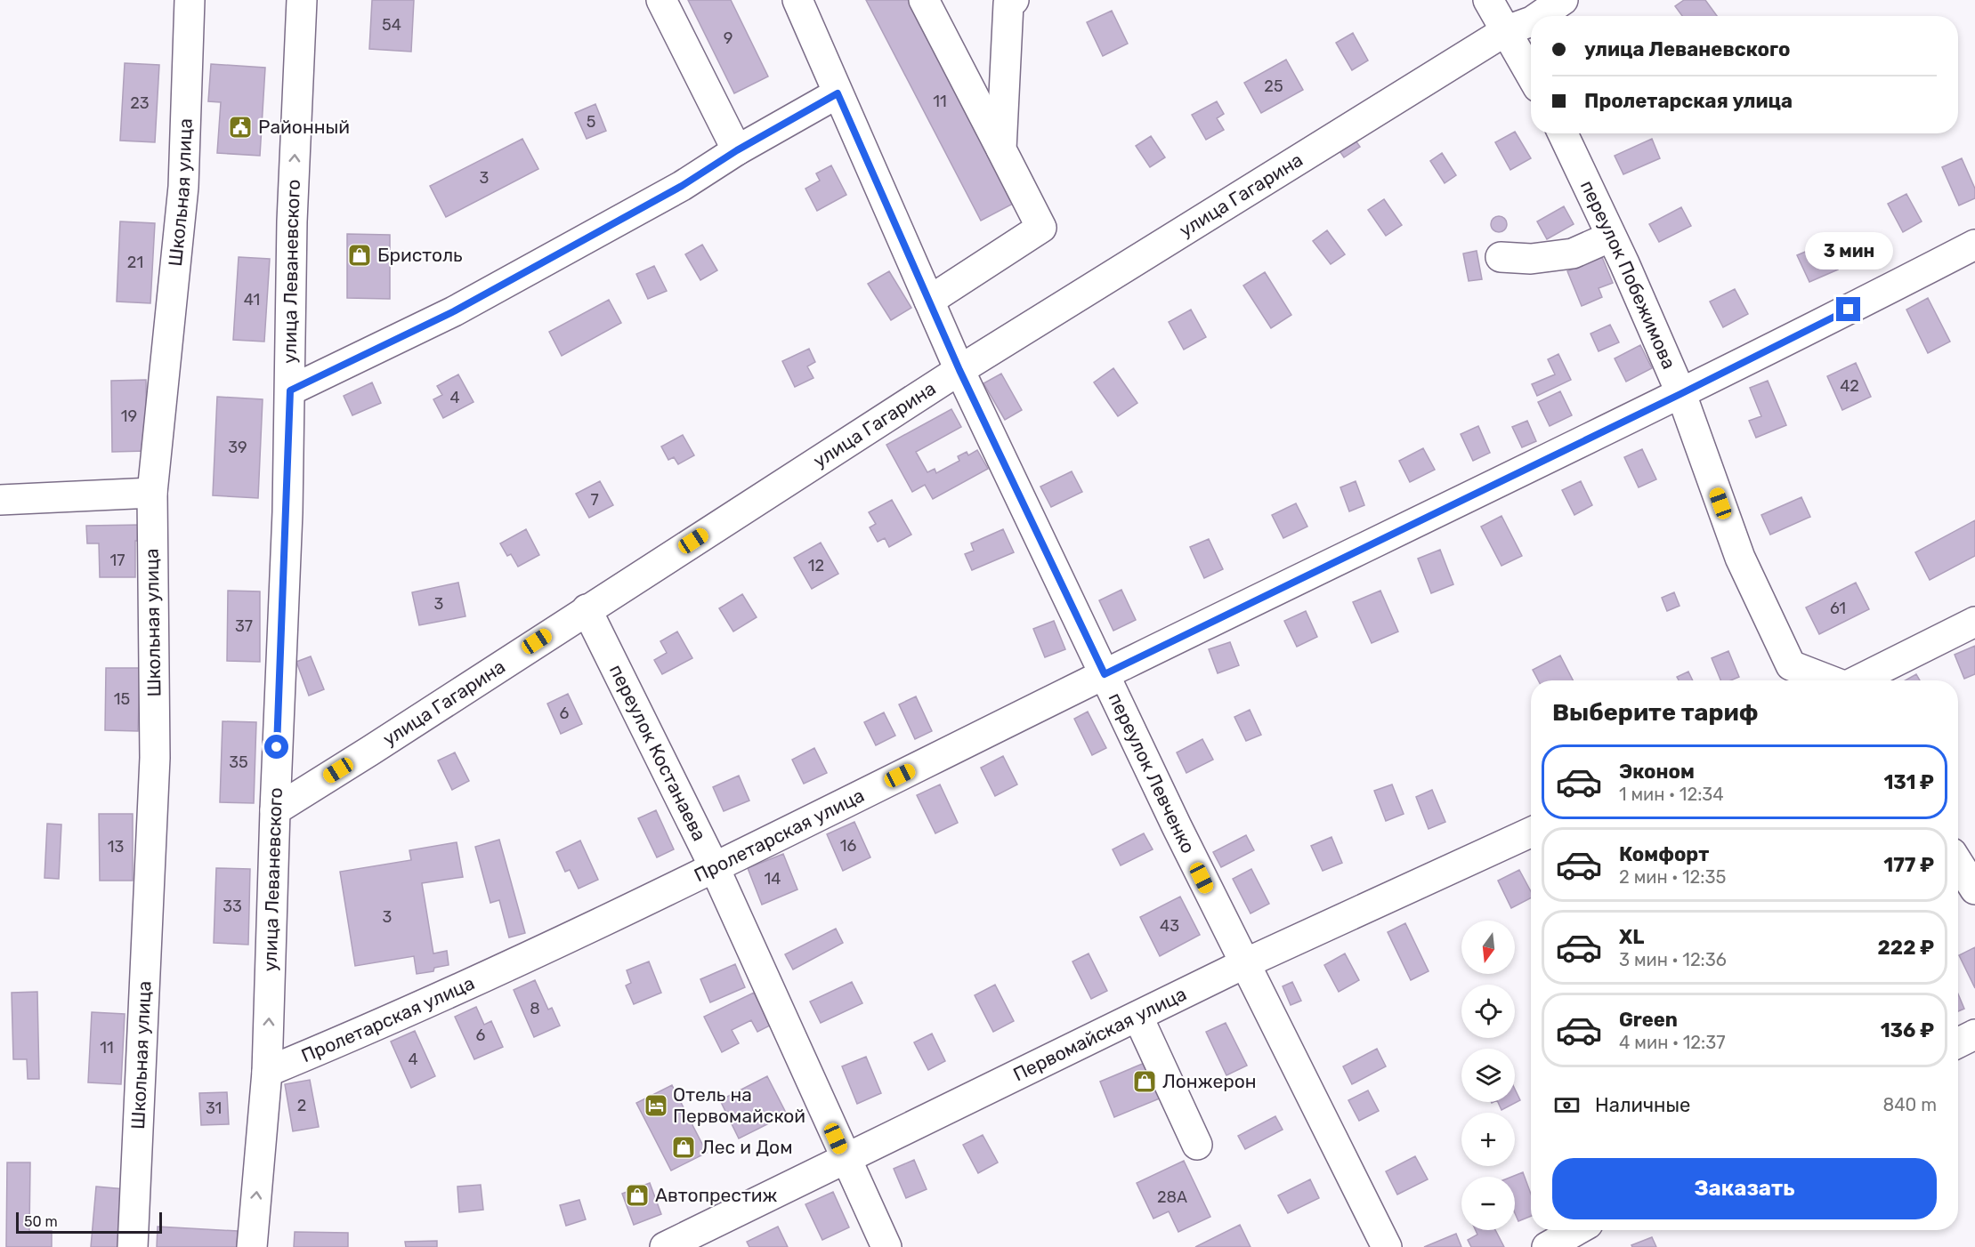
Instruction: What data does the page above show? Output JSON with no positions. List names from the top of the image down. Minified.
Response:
{"streets":{"street":["Школьная улица","улица Гагарина","улица Леваневского","переулок Побежимова","переулок Костанаева","переулок Левченко","Пролетарская улица","Первомайская улица"]},"crossings":[["улица Гагарина","улица Леваневского"],["улица Гагарина","переулок Костанаева"],["улица Гагарина","переулок Левченко"],["улица Леваневского","Пролетарская улица"],["переулок Побежимова","Пролетарская улица"],["переулок Костанаева","Пролетарская улица"],["переулок Костанаева","Первомайская улица"],["переулок Левченко","Пролетарская улица"],["переулок Левченко","Первомайская улица"]],"one_way":["улица Леваневского"],"places":{"public building":["Районный"],"shop":["Бристоль","Лонжерон","Лес и Дом","Автопрестиж"],"hotel":["Отель на Первомайской"]},"house_numbers":["54","9","25","11","23","5","3","21","41","42","4","19","39","7","17","12","3","61","37","15","6","35","16","13","14","33","3","43","8","6","11","4","2","31","28А"],"scale_bar":"50 m","north":"bottom","page":{"banner":["улица Леваневского","Пролетарская улица"],"bubble":"3 мин","heading":"Выберите тариф","list":[{"name":"Эконом","note":"1 мин · 12:34","value":"131 ₽"},{"name":"Комфорт","note":"2 мин · 12:35","value":"177 ₽"},{"name":"XL","note":"3 мин · 12:36","value":"222 ₽"},{"name":"Green","note":"4 мин · 12:37","value":"136 ₽"}],"map_buttons":["+","−"],"pay":["Наличные","840 m"],"buttons":"Заказать","scale":"50 m"}}
